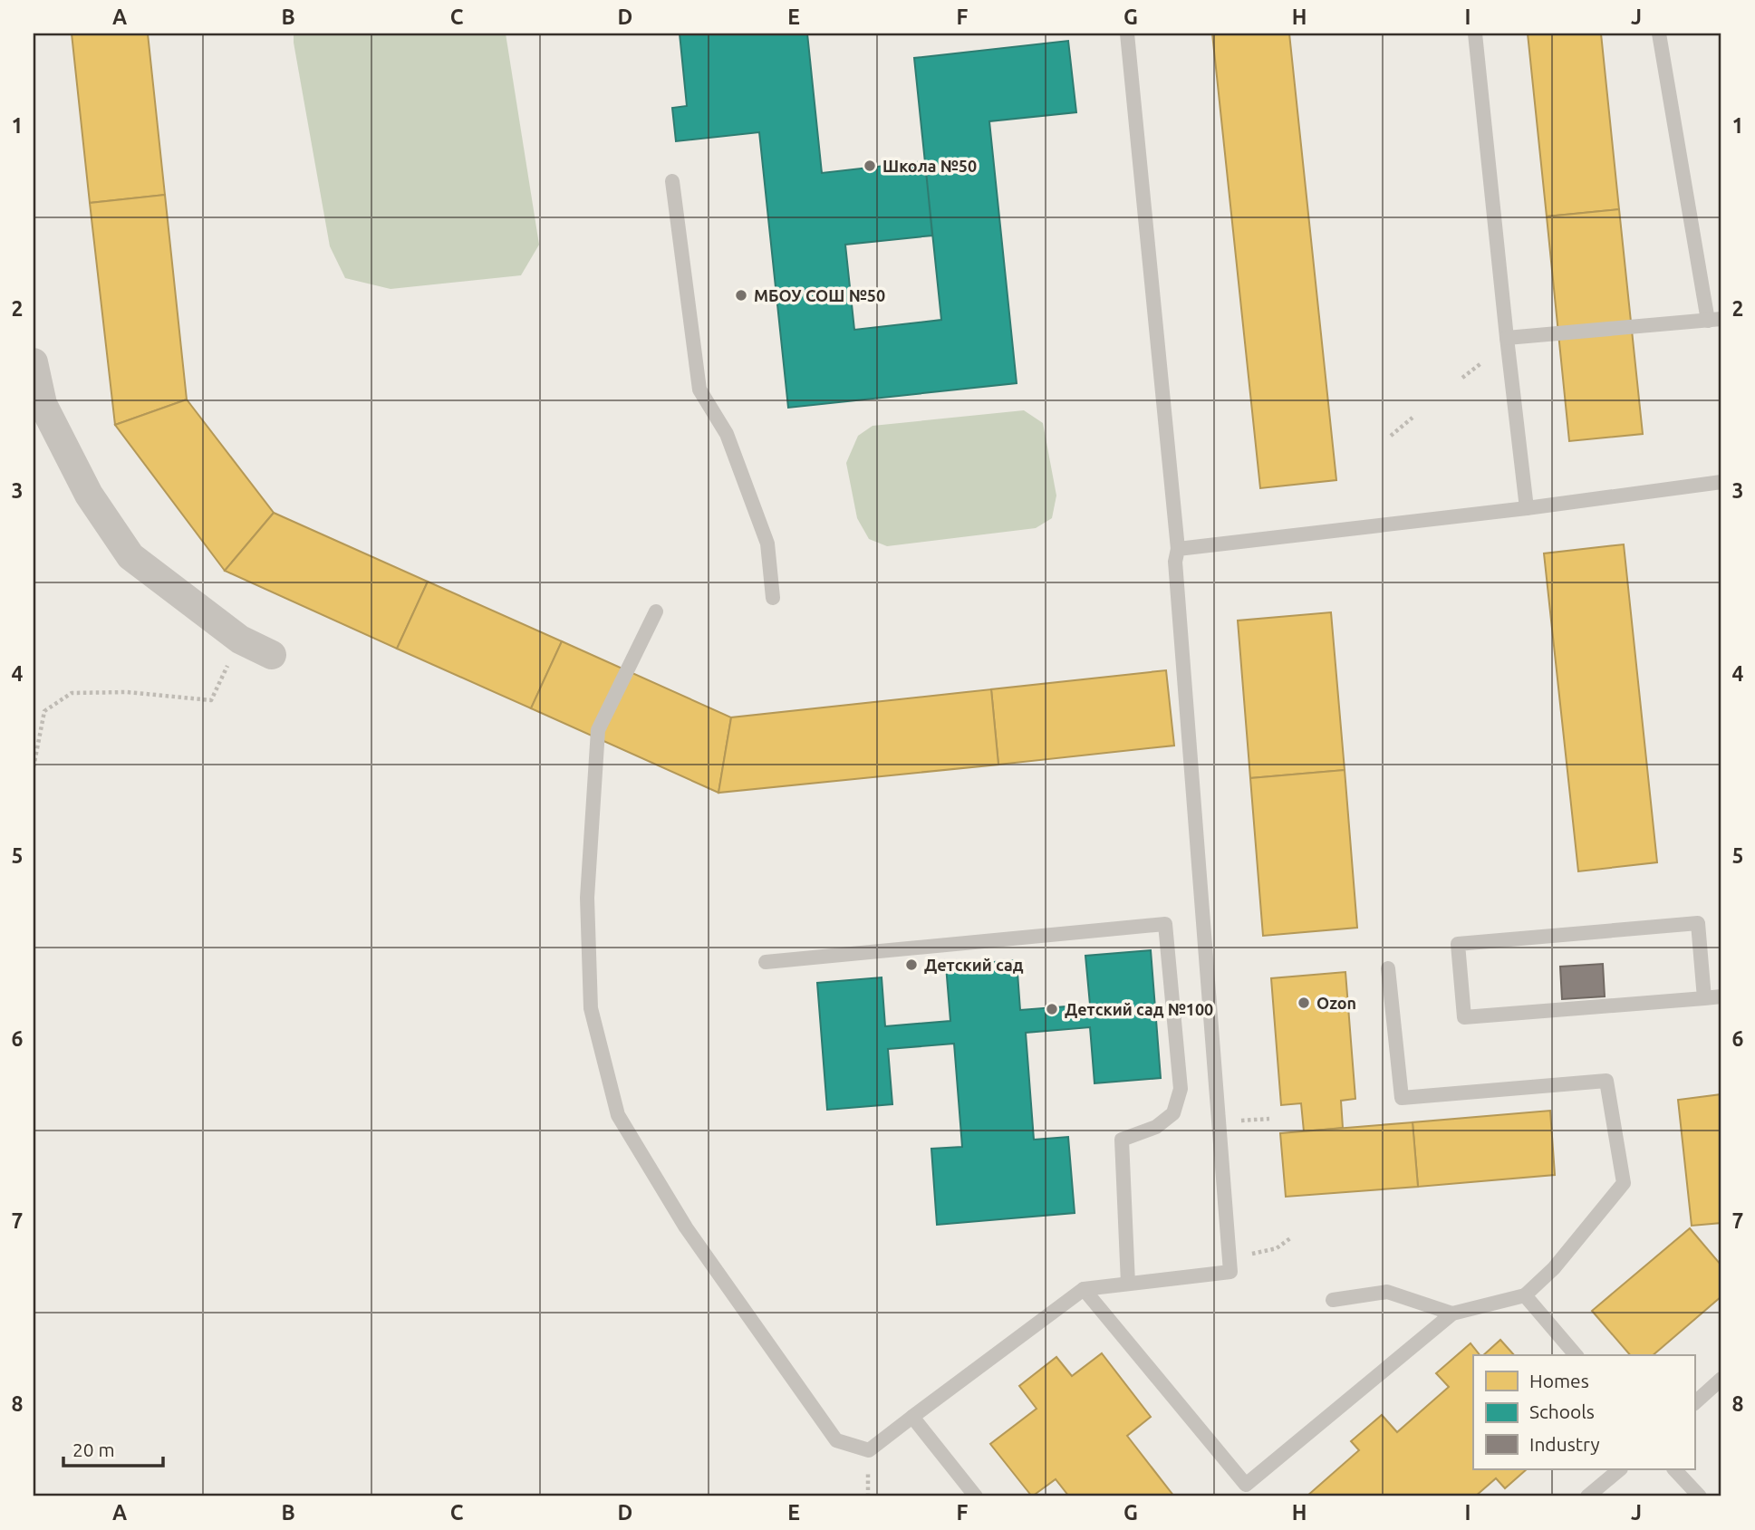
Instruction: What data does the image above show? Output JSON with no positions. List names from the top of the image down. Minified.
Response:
{"places":["Школа №50","МБОУ СОШ №50","Детский сад","Ozon","Детский сад №100"],"legend":["Homes","Schools","Industry"],"scale_bar":"20 m","grid":{"columns":["A","B","C","D","E","F","G","H","I","J"],"rows":["1","2","3","4","5","6","7","8"]}}
